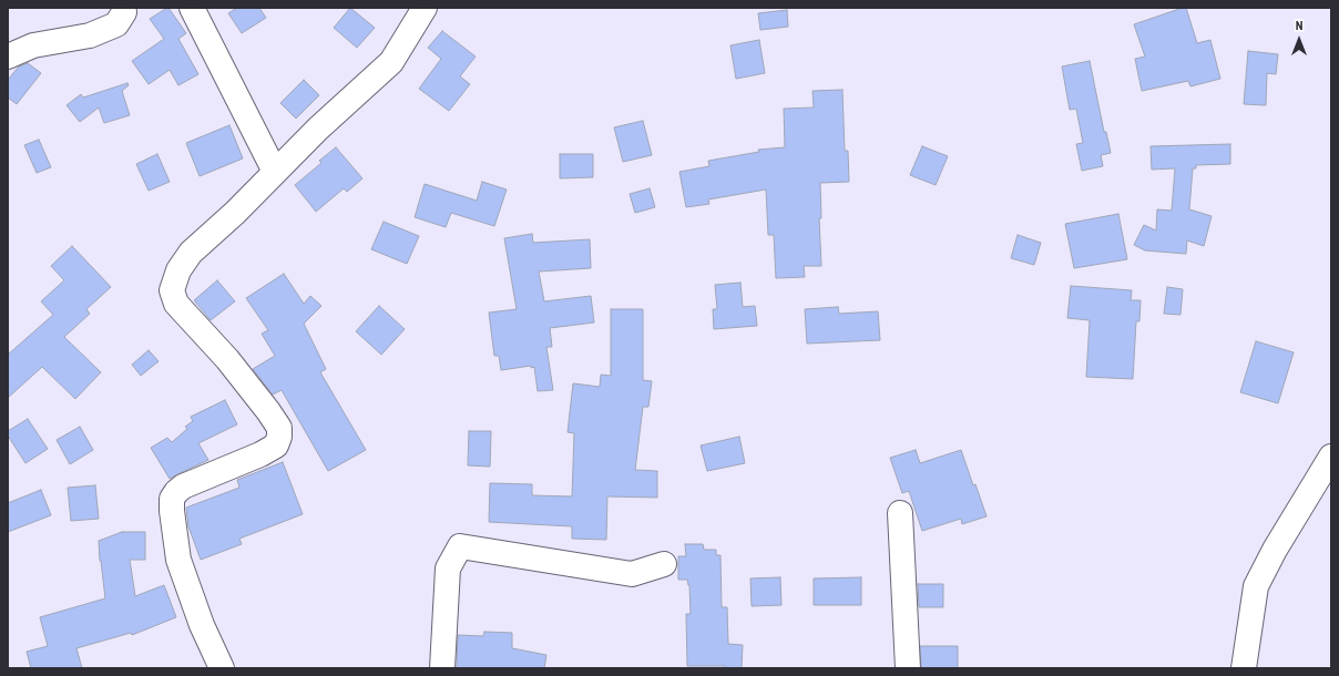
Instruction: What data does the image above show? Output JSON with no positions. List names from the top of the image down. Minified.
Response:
{"north":"top"}
